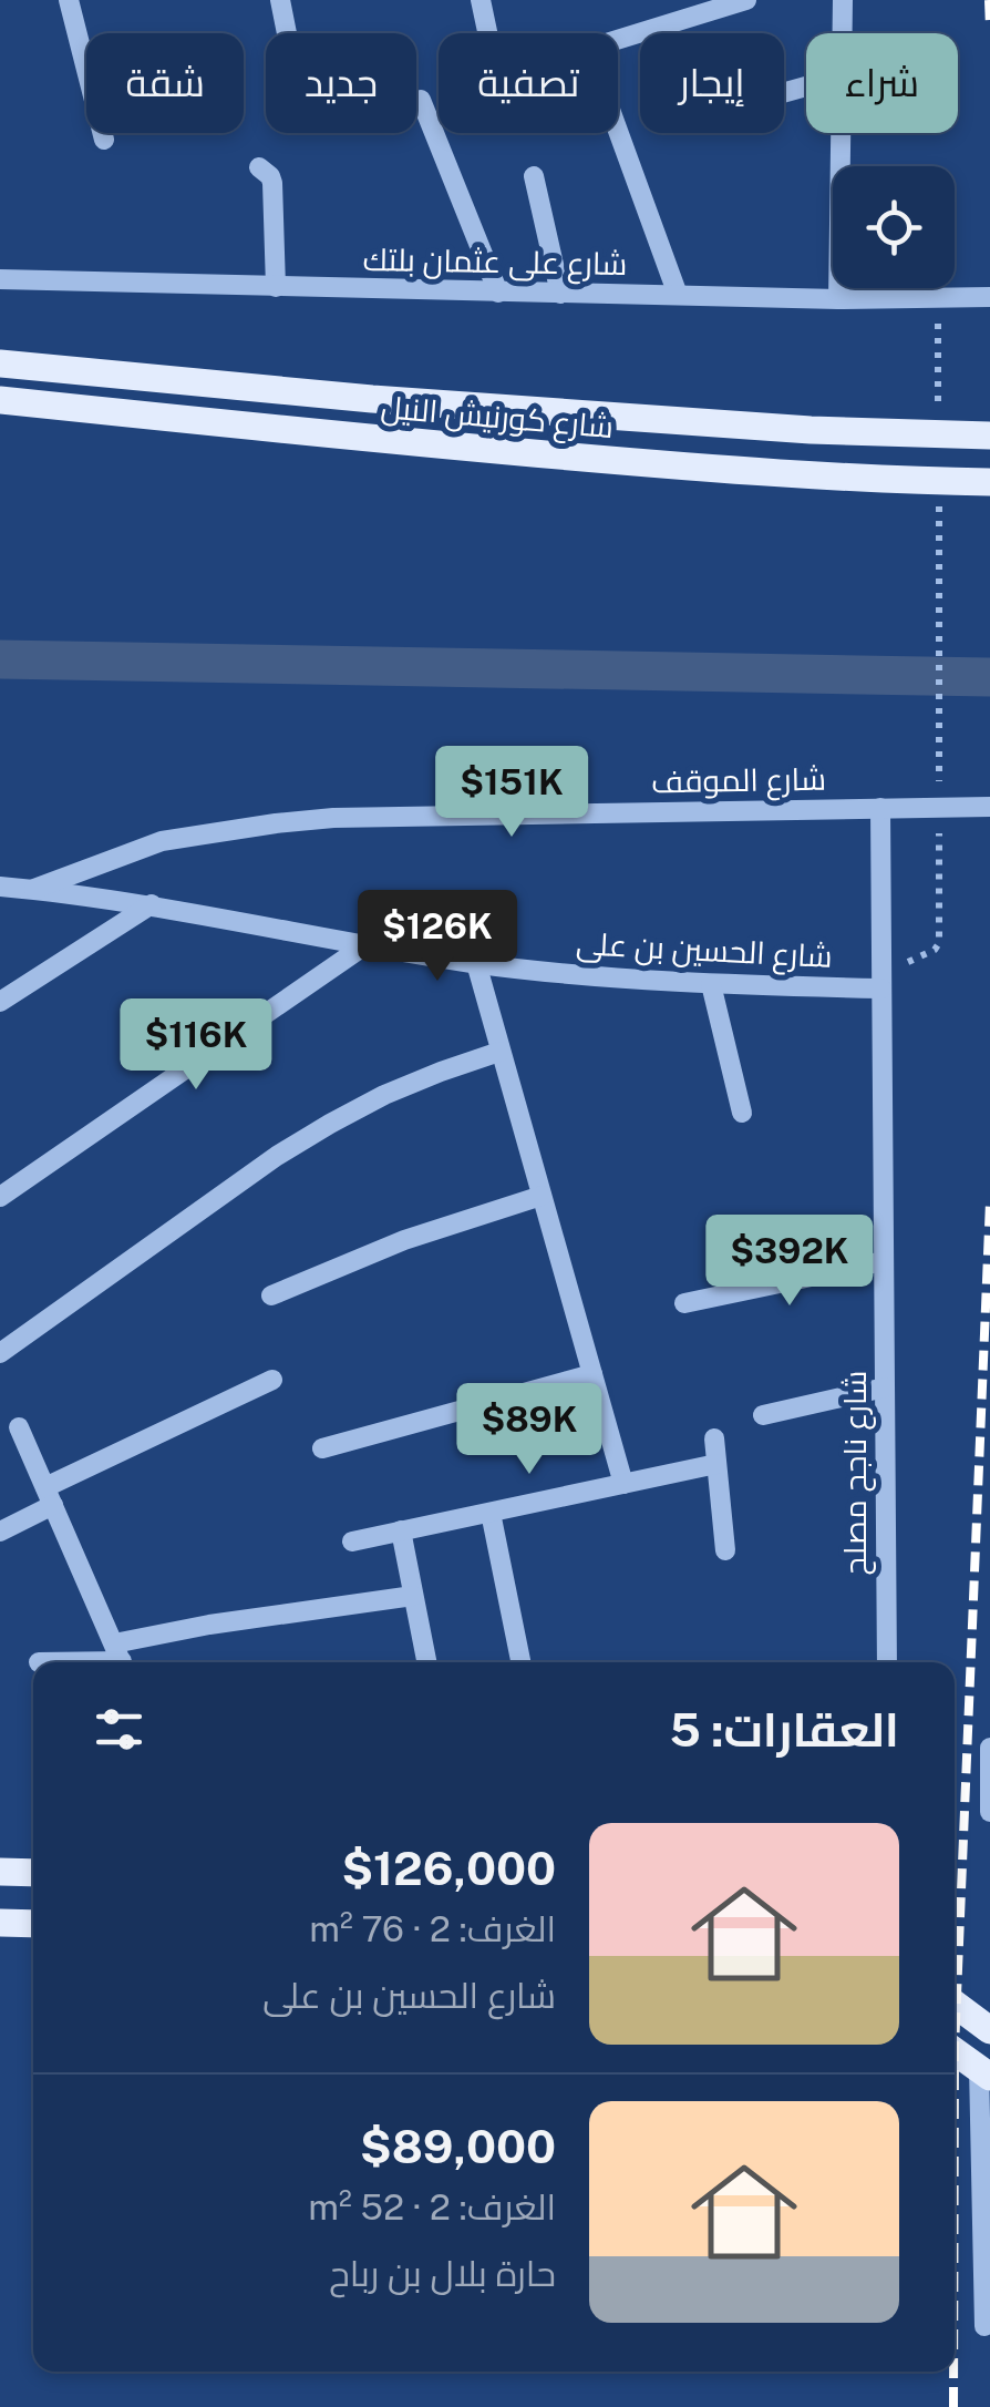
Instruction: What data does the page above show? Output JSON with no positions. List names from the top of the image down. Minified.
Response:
{"streets":{"main road":["شارع كورنيش النيل"],"street":["شارع على عثمان بلتك","شارع الموقف","شارع الحسين بن على","شارع ناجح مصلح"]},"crossings":[["شارع الموقف","شارع الحسين بن على"],["شارع الموقف","شارع ناجح مصلح"],["شارع الحسين بن على","شارع ناجح مصلح"]],"page":{"chip":["شراء","إيجار","تصفية","جديد","شقة"],"price":["$151K","$126K","$116K","$392K","$89K"],"heading":"العقارات: 5","list":[{"name":"$126,000","note":"الغرف: 2 · 76 m² · شارع الحسين بن على"},{"name":"$89,000","note":"الغرف: 2 · 52 m² · حارة بلال بن رباح"}]}}
